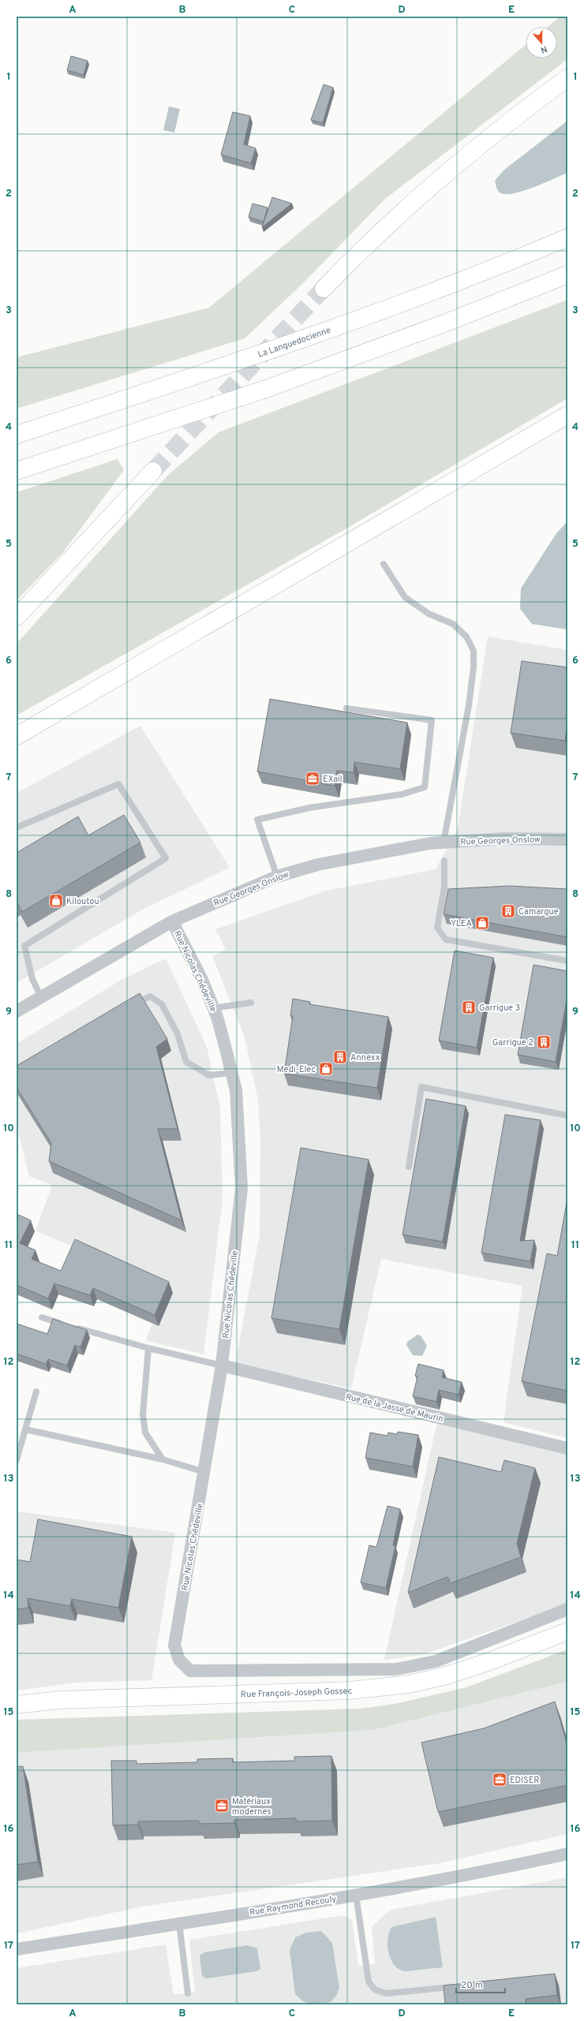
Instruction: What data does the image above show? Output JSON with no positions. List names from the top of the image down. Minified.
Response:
{"streets":{"main road":["La Languedocienne","Rue François-Joseph Gossec"],"street":["Rue Georges Onslow","Rue Nicolas Chédeville","Rue de la Jasse de Maurin","Rue Raymond Recouly"]},"crossings":[["Rue Georges Onslow","Rue Nicolas Chédeville"],["Rue Nicolas Chédeville","Rue de la Jasse de Maurin"]],"places":{"office":["EXail","EDISER","Matériaux modernes"],"shop":["Kiloutou","YLEA","Medi-Elec"],"building":["Camargue","Garrigue 3","Garrigue 2","Annexx"]},"scale_bar":"20 m","north":"bottom","grid":{"columns":["A","B","C","D","E"],"rows":["1","2","3","4","5","6","7","8","9","10","11","12","13","14","15","16","17"]}}
